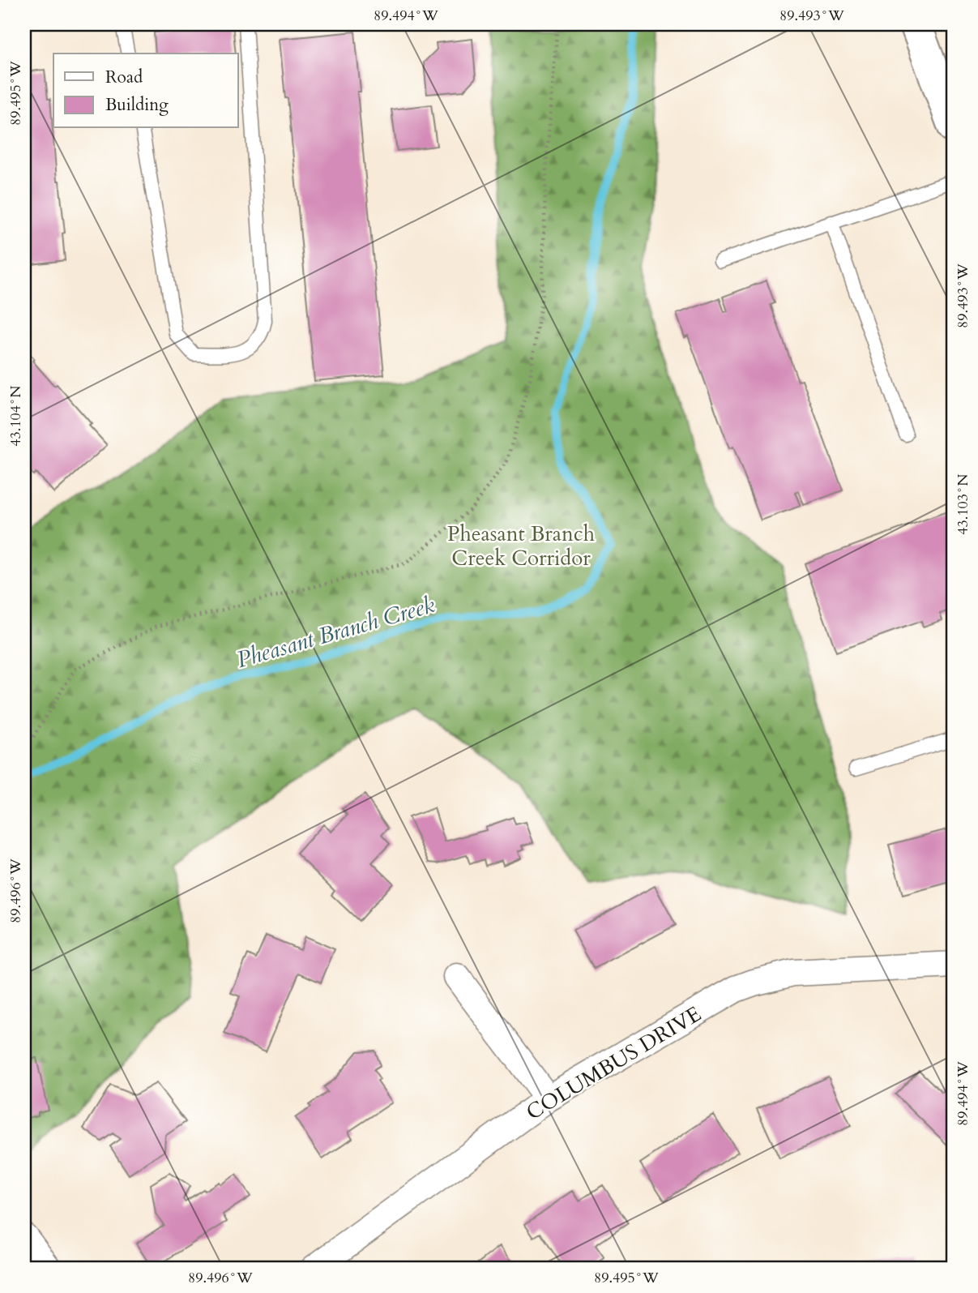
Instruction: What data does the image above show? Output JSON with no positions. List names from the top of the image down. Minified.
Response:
{"streets":{"street":["COLUMBUS DRIVE"]},"water":["Pheasant Branch Creek"],"parks":["Pheasant Branch Creek Corridor"],"legend":["Road","Building"],"coordinates":["89.494°W","89.493°W","89.495°W","43.104°N","43.103°N","89.496°W"]}
